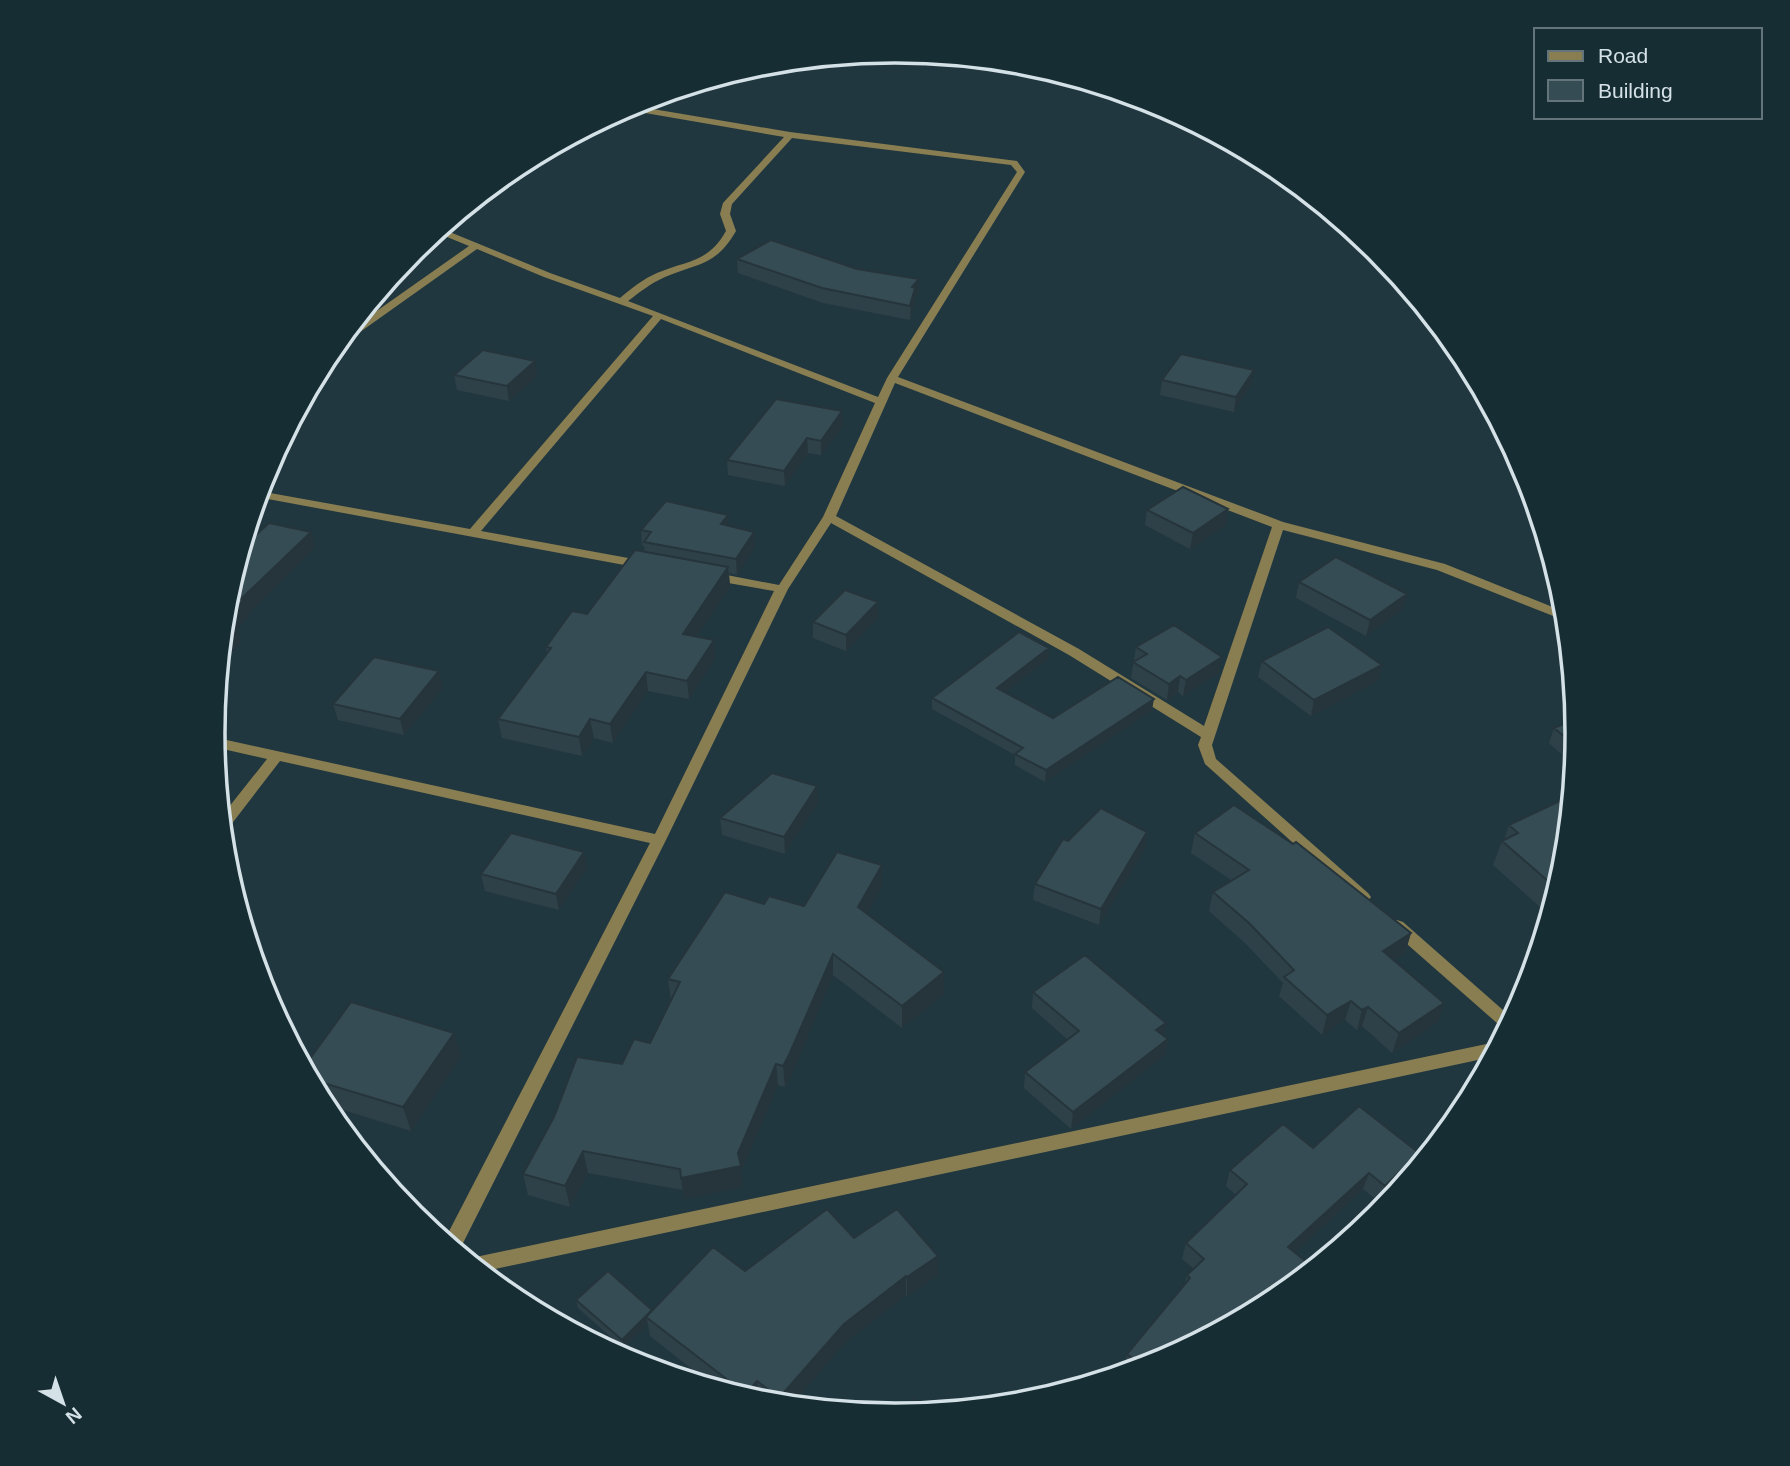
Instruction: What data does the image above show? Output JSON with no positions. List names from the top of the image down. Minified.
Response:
{"legend":["Road","Building"],"north":"bottom right"}
